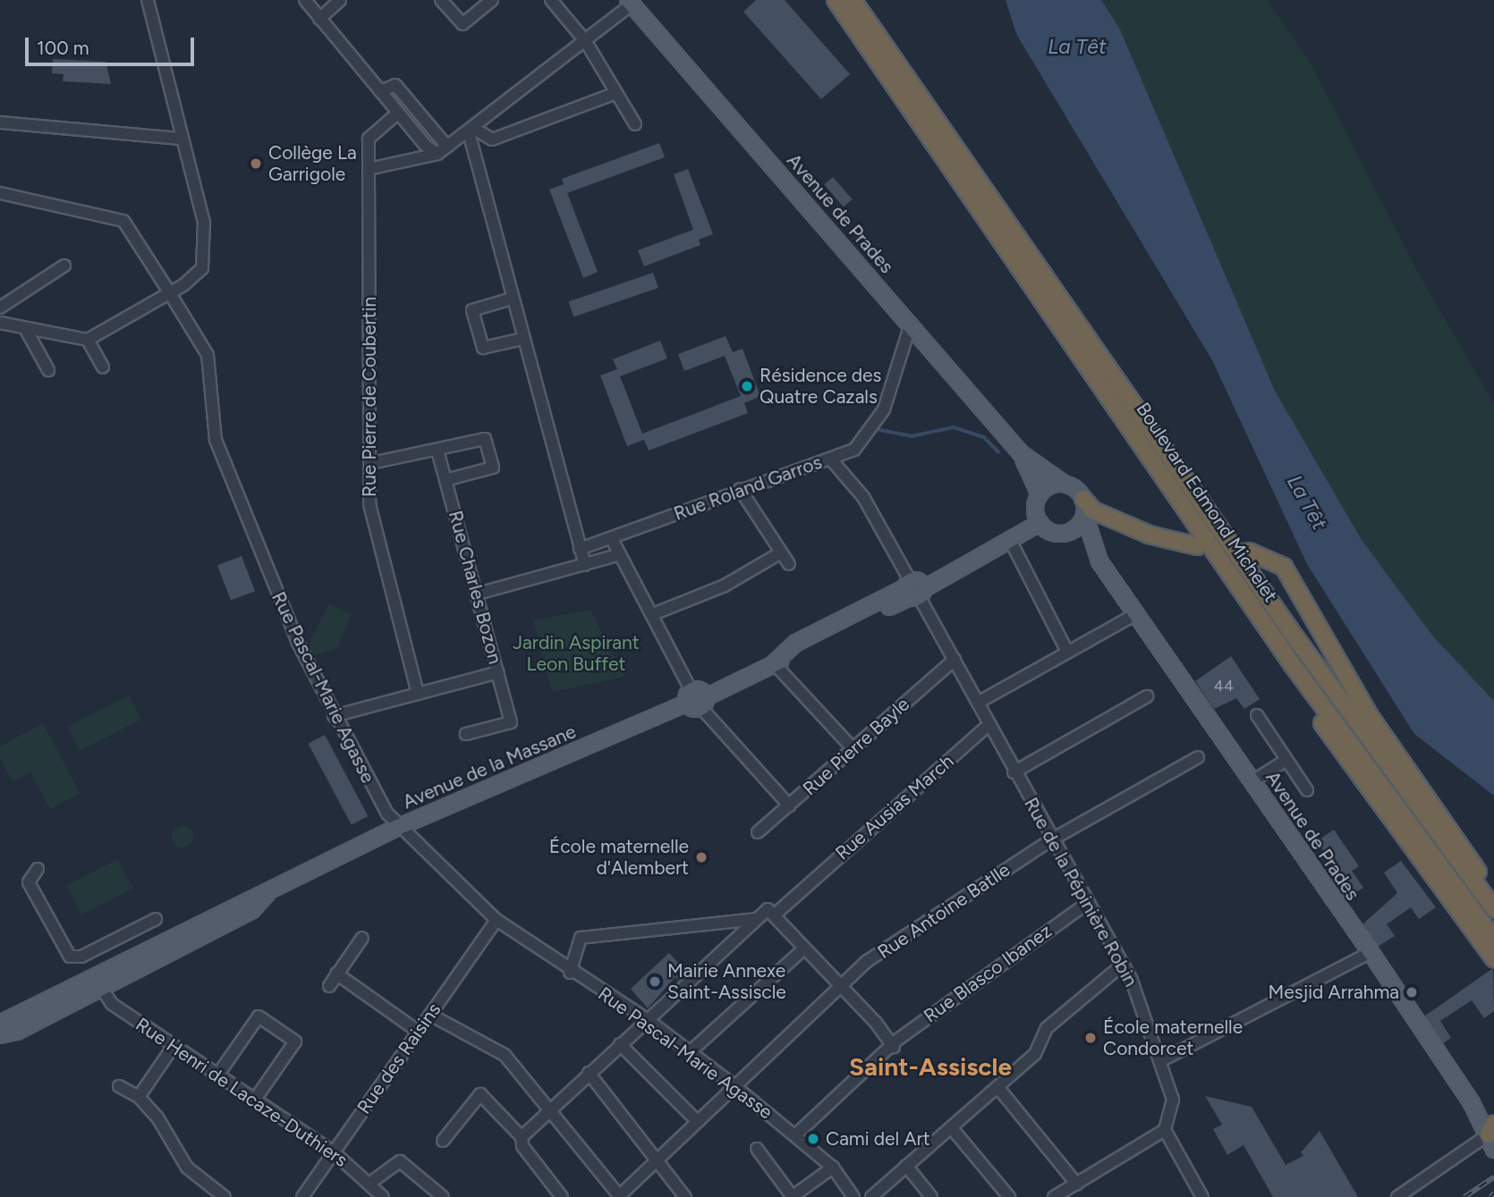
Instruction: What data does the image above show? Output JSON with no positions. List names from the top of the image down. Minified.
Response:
{"streets":{"highway":["Boulevard Edmond Michelet"],"main road":["Avenue de Prades","Avenue de la Massane"],"street":["Rue Pierre de Coubertin","Rue Roland Garros","Rue Charles Bozon","Rue Pascal-Marie Agasse","Rue Pierre Bayle","Rue Ausias March","Rue de la Pépinière Robin","Rue Antoine Batlle","Rue Blasco Ibanez","Rue des Raisins","Rue Henri de Lacaze-Duthiers"]},"crossings":[["Avenue de Prades","Rue Roland Garros"],["Avenue de Prades","Avenue de la Massane"],["Rue Roland Garros","Rue de la Pépinière Robin"],["Rue Pascal-Marie Agasse","Avenue de la Massane"],["Rue Pascal-Marie Agasse","Rue Antoine Batlle"],["Rue Pascal-Marie Agasse","Rue Blasco Ibanez"],["Rue Pascal-Marie Agasse","Rue des Raisins"],["Rue Pierre Bayle","Rue de la Pépinière Robin"],["Avenue de la Massane","Rue de la Pépinière Robin"],["Avenue de la Massane","Rue Henri de Lacaze-Duthiers"],["Rue Ausias March","Rue de la Pépinière Robin"],["Rue de la Pépinière Robin","Rue Antoine Batlle"],["Rue de la Pépinière Robin","Rue Blasco Ibanez"],["Rue des Raisins","Rue Henri de Lacaze-Duthiers"]],"districts":["Saint-Assiscle"],"water":["La Têt"],"parks":["Jardin Aspirant Leon Buffet"],"places":["Collège La Garrigole","Résidence des Quatre Cazals","École maternelle d'Alembert","Mairie Annexe Saint-Assiscle","Mesjid Arrahma","École maternelle Condorcet","Cami del Art"],"house_numbers":["44"],"scale_bar":"100 m"}
